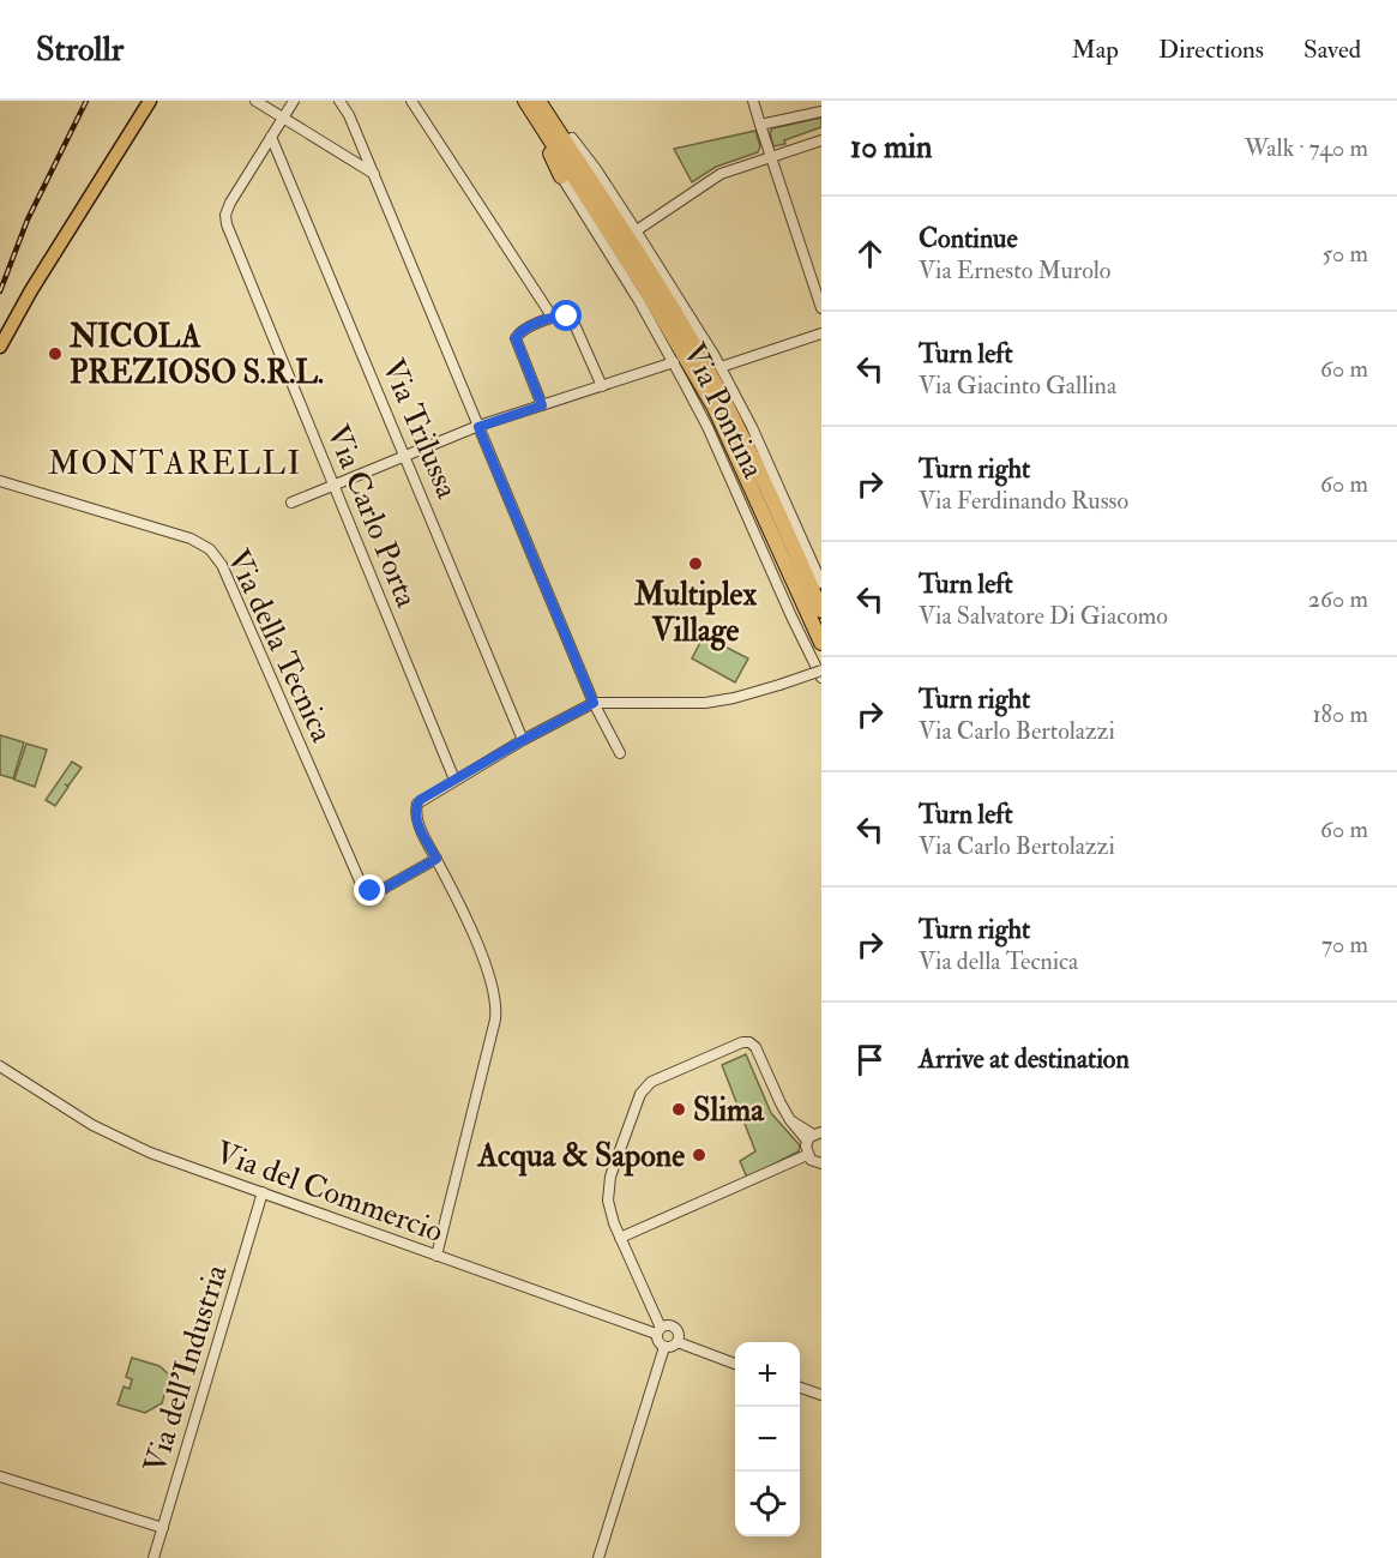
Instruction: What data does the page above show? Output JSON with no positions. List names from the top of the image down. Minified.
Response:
{"streets":{"street":["Via Pontina","Via Trilussa","Via Carlo Porta","Via della Tecnica","Via del Commercio","Via dell'Industria"]},"crossings":[["Via Trilussa","Via Carlo Porta"],["Via del Commercio","Via dell'Industria"]],"districts":["MONTARELLI"],"places":["NICOLA PREZIOSO S.R.L.","Multiplex Village","Slima","Acqua & Sapone"],"page":{"header":"Strollr","nav":["Map","Directions","Saved"],"heading":["10 min","Walk · 740 m"],"list":[["Continue","Via Ernesto Murolo","50 m"],["Turn left","Via Giacinto Gallina","60 m"],["Turn right","Via Ferdinando Russo","60 m"],["Turn left","Via Salvatore Di Giacomo","260 m"],["Turn right","Via Carlo Bertolazzi","180 m"],["Turn left","Via Carlo Bertolazzi","60 m"],["Turn right","Via della Tecnica","70 m"],"Arrive at destination"],"map_buttons":["+","−"]}}
